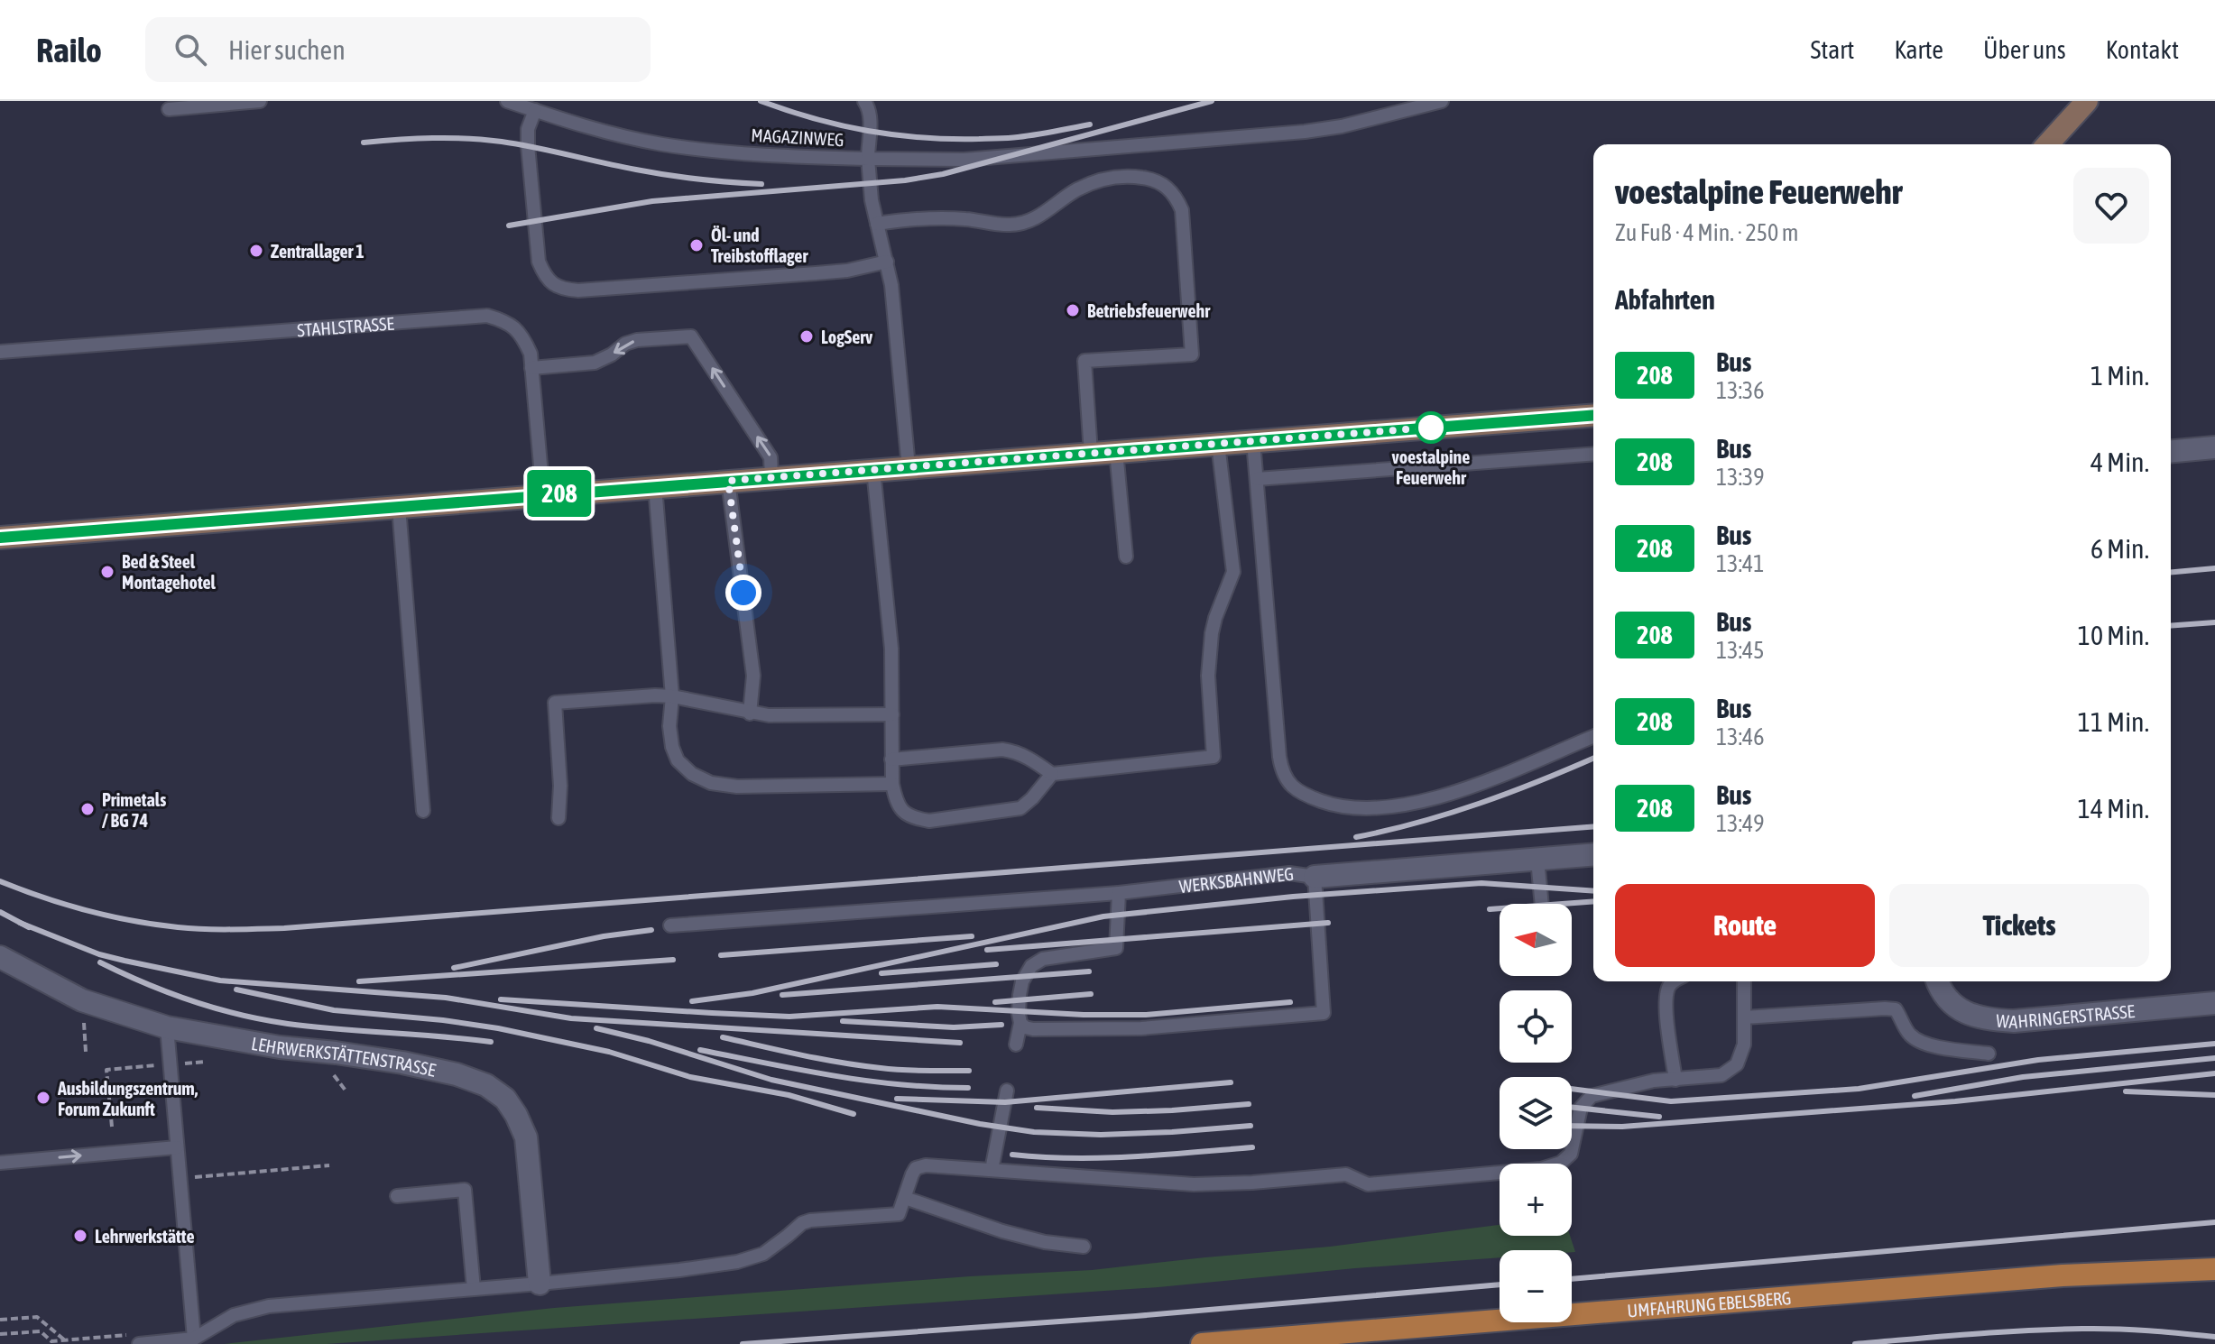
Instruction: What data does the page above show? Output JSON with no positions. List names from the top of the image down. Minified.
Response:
{"streets":{"main road":["UMFAHRUNG EBELSBERG"],"street":["WERKSBAHNWEG","WAHRINGERSTRASSE","LEHRWERKSTÄTTENSTRASSE"],"lane":["MAGAZINWEG","STAHLSTRASSE"]},"places":["Öl- und Treibstofflager","Zentrallager 1","Betriebsfeuerwehr","LogServ","voestalpine Feuerwehr","Bed & Steel Montagehotel","Primetals / BG 74","Ausbildungszentrum, Forum Zukunft","Lehrwerkstätte"],"lines":["bus line 208"],"north":"left","page":{"header":"Railo","search":"Hier suchen","nav":["Start","Karte","Über uns","Kontakt"],"on_map":"208","heading":[["voestalpine Feuerwehr","Zu Fuß · 4 Min. · 250 m"],"Abfahrten"],"list":[{"mark":"208","name":"Bus","note":"13:36","value":"1 Min."},{"mark":"208","name":"Bus","note":"13:39","value":"4 Min."},{"mark":"208","name":"Bus","note":"13:41","value":"6 Min."},{"mark":"208","name":"Bus","note":"13:45","value":"10 Min."},{"mark":"208","name":"Bus","note":"13:46","value":"11 Min."},{"mark":"208","name":"Bus","note":"13:49","value":"14 Min."}],"buttons":["Route","Tickets"],"map_buttons":["+","−"]}}
